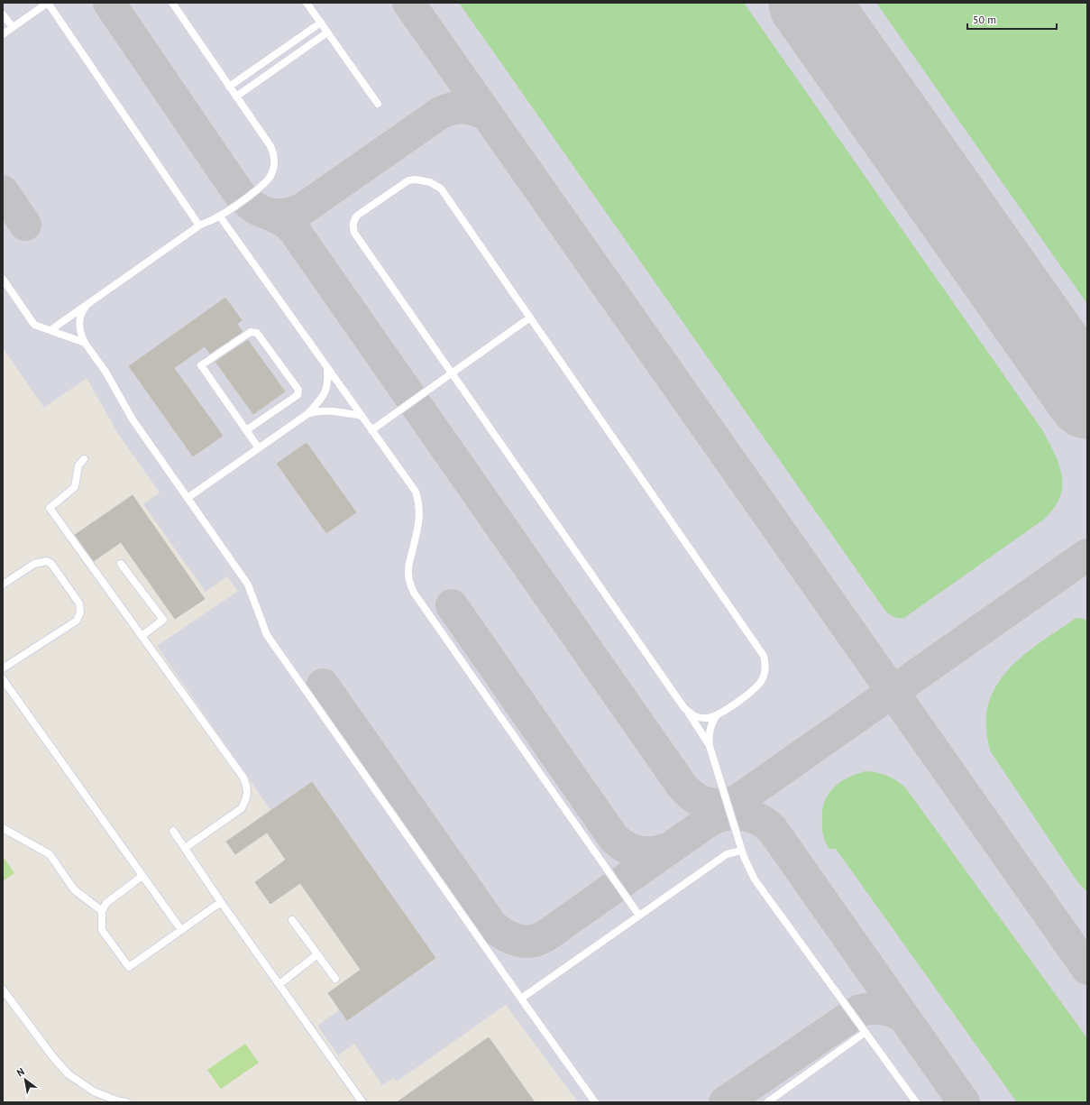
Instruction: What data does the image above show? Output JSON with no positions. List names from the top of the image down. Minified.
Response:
{"scale_bar":"50 m","north":"top left"}
